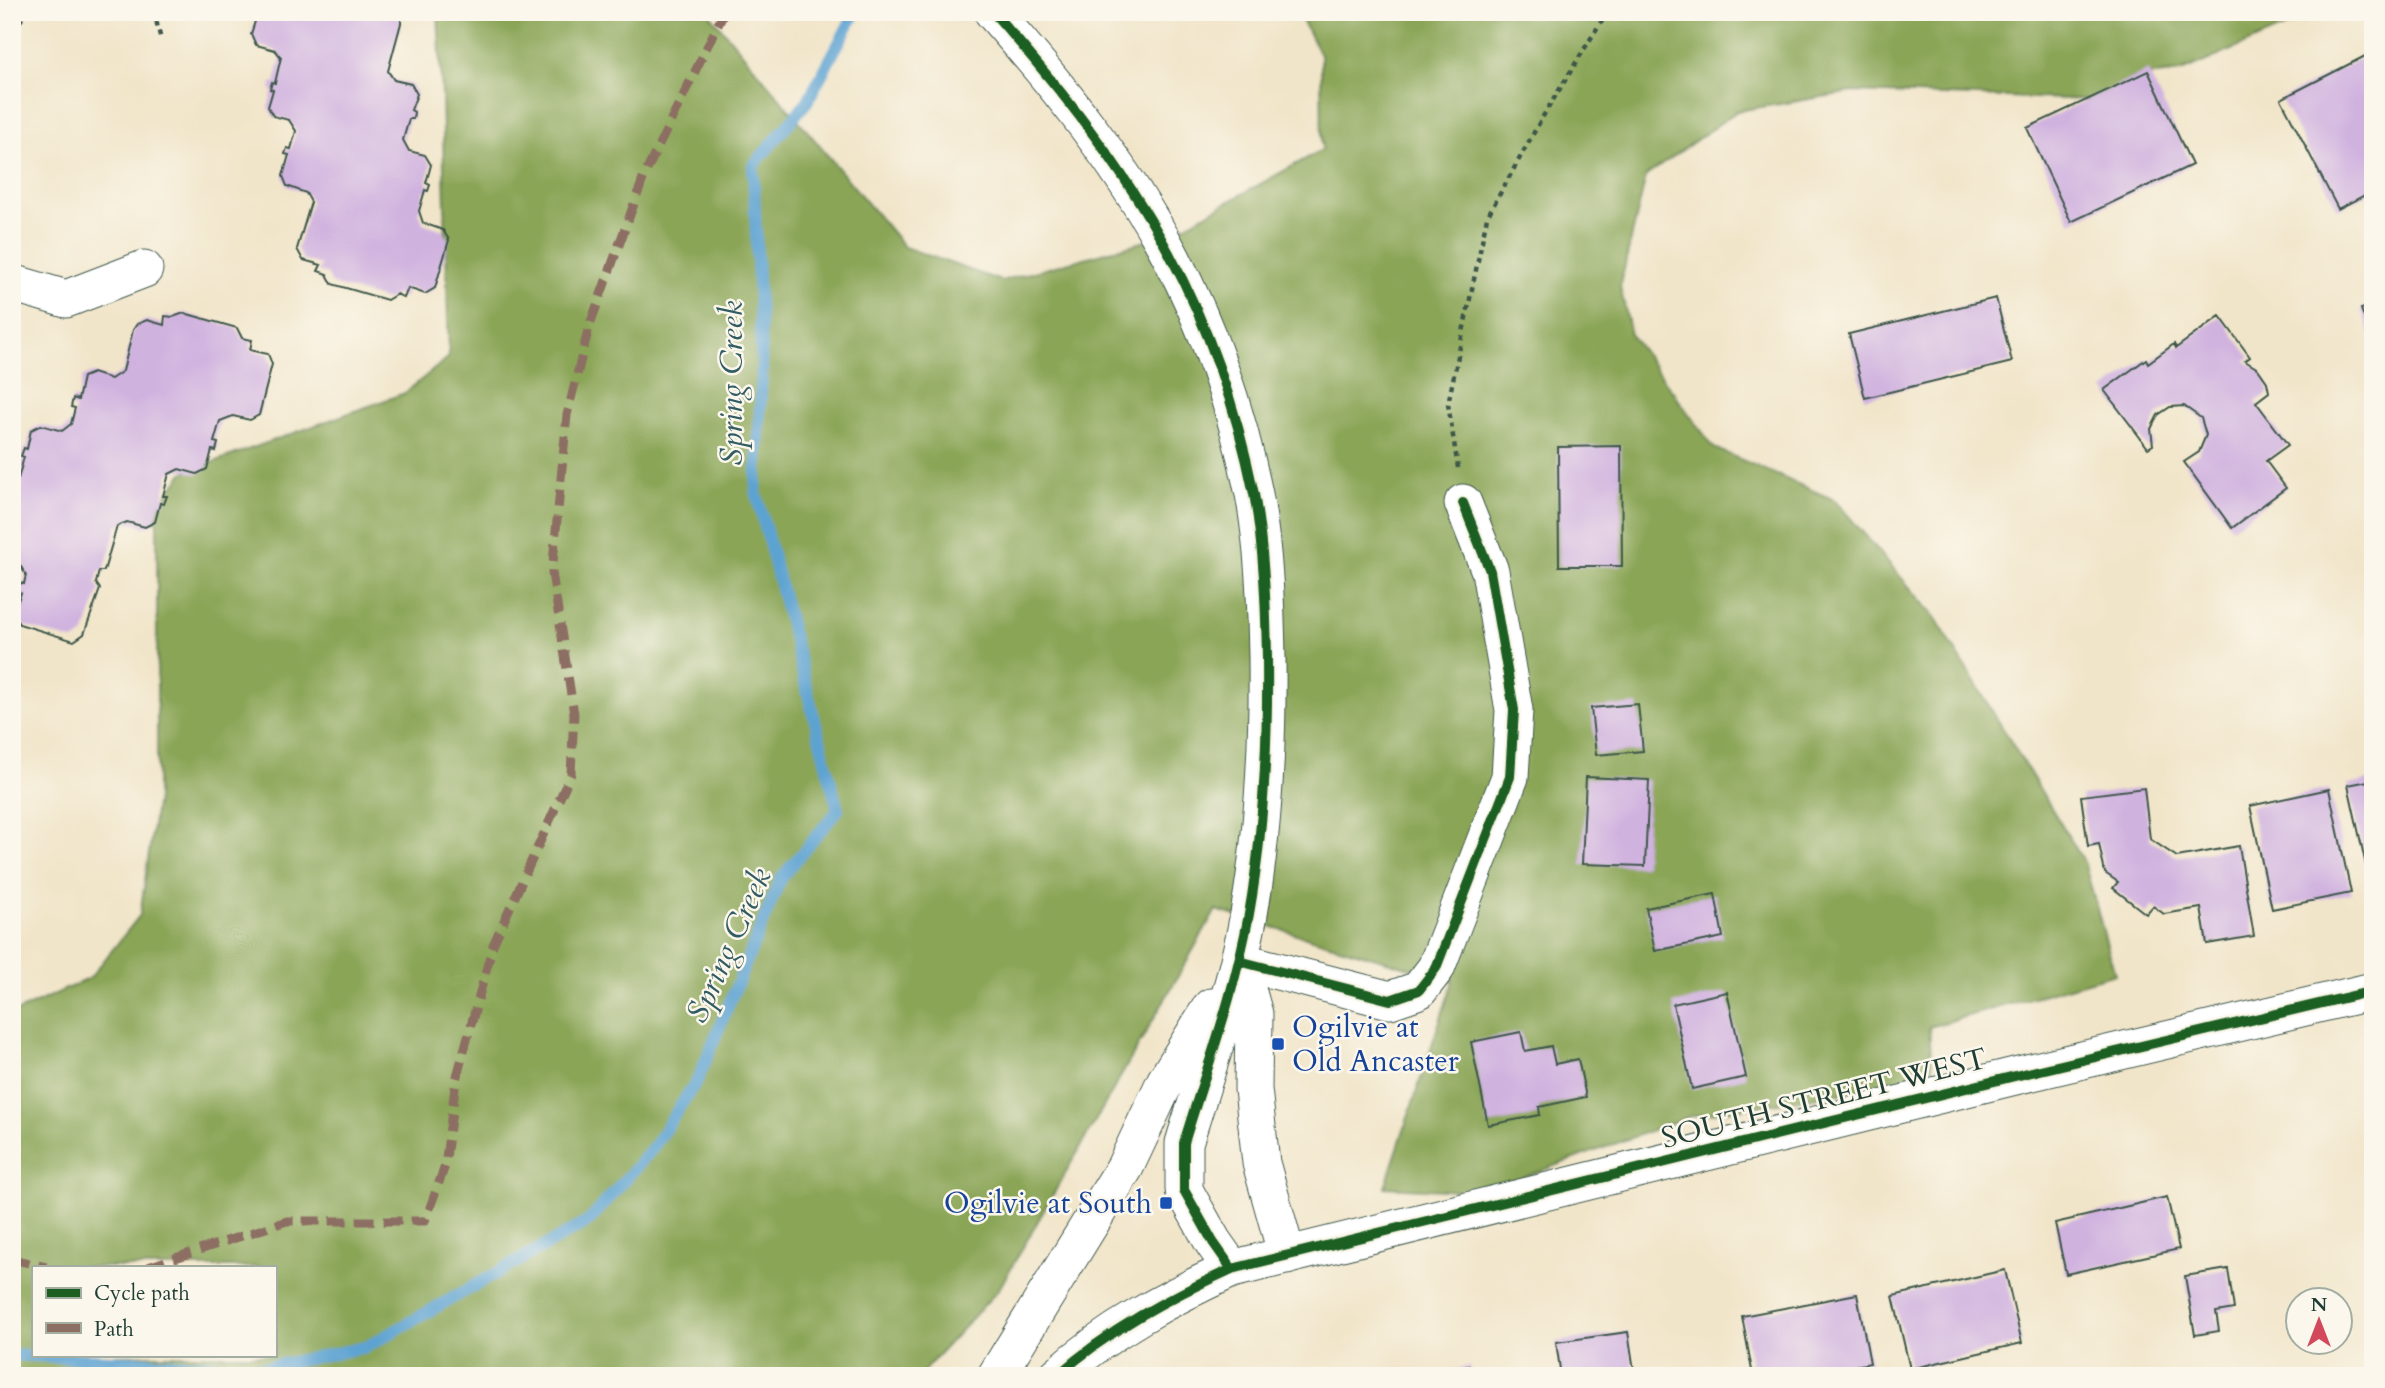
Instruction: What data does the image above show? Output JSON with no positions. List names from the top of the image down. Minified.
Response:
{"streets":{"street":["SOUTH STREET WEST"]},"water":["Spring Creek"],"places":{"transit":["Ogilvie at Old Ancaster","Ogilvie at South"]},"legend":["Cycle path","Path"],"north":"top"}
